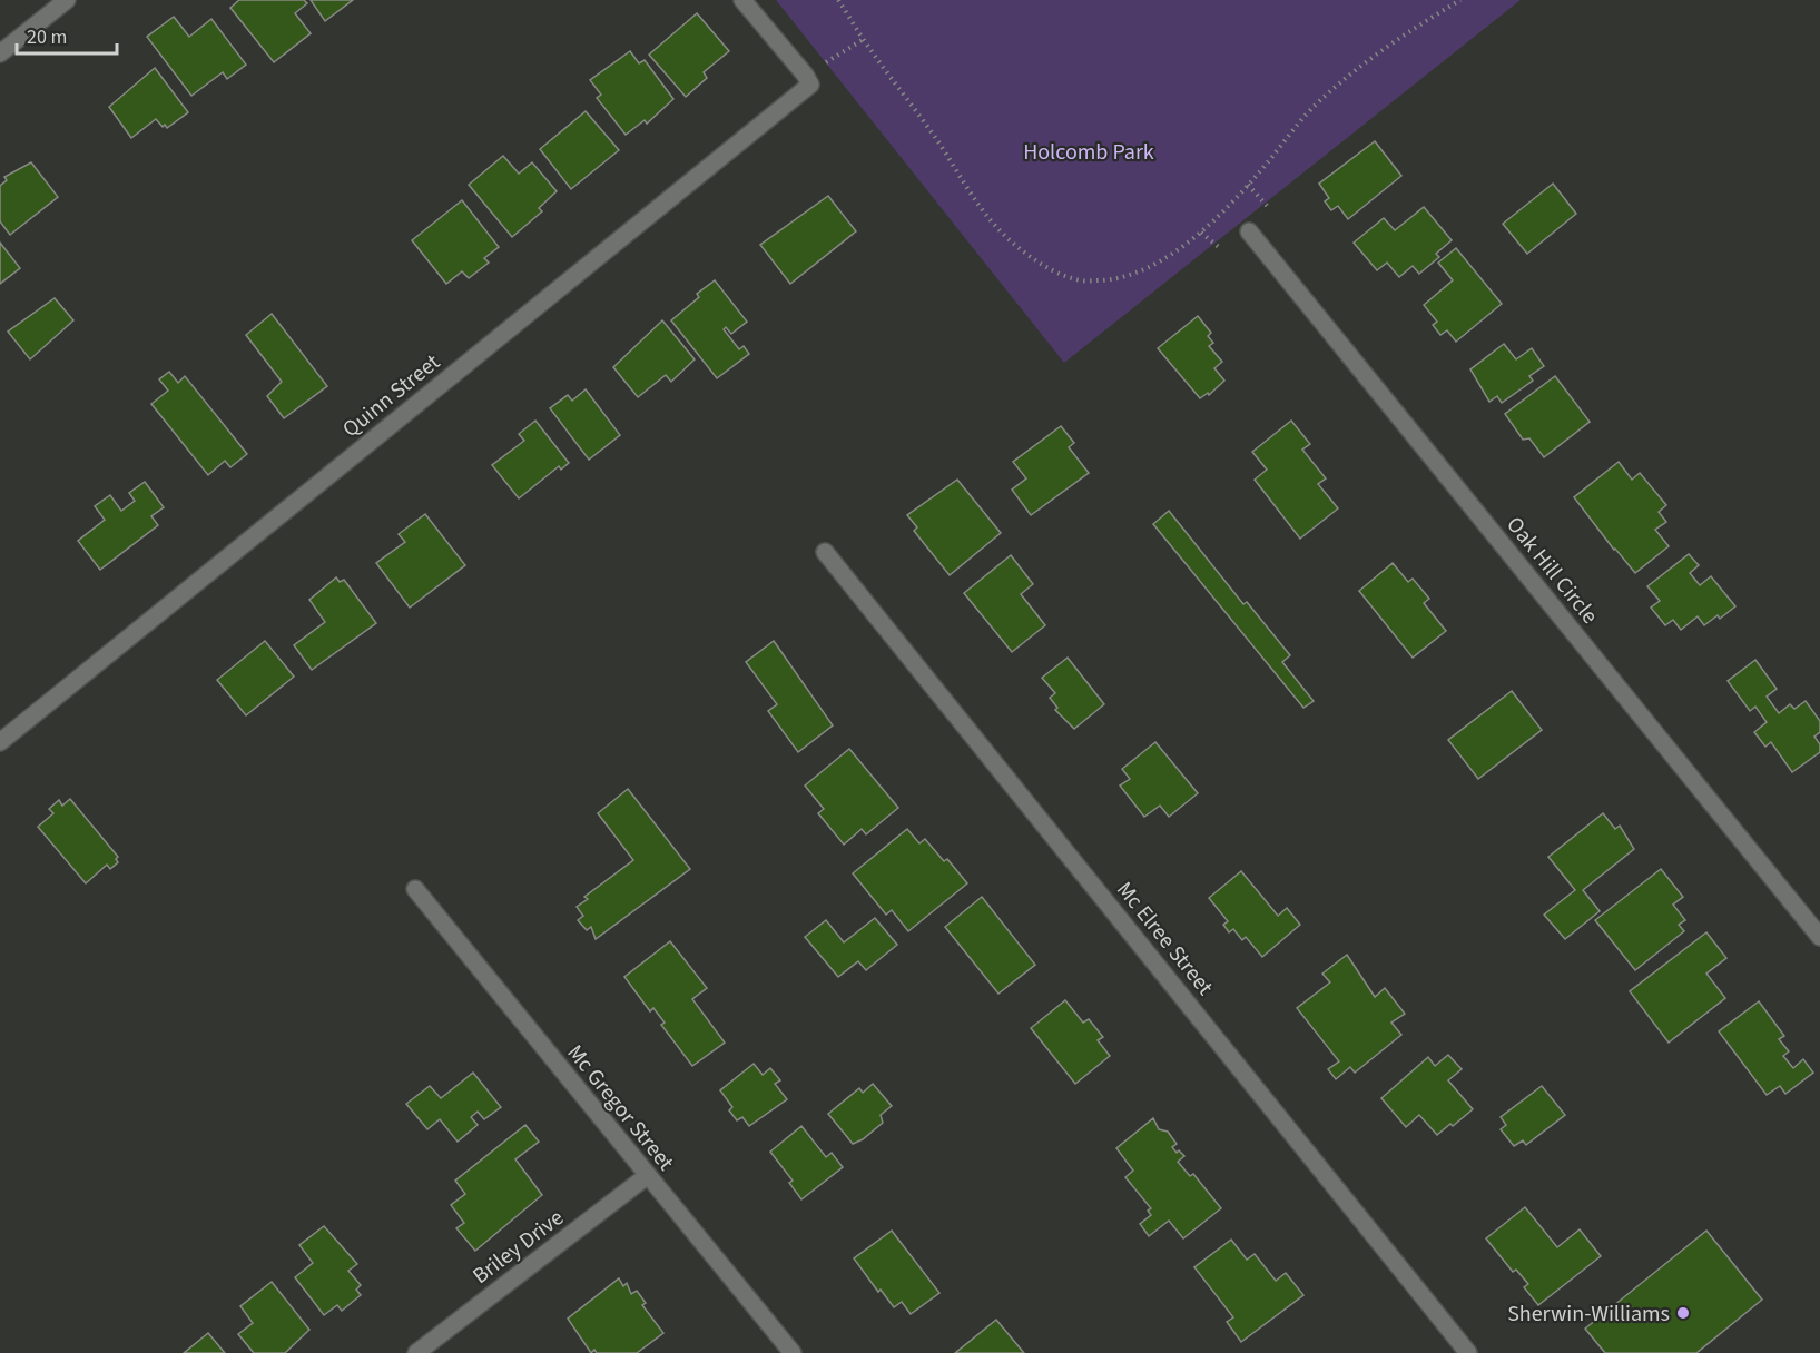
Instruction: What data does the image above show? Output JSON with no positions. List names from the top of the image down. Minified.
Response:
{"streets":{"street":["Quinn Street","Oak Hill Circle","Mc Elree Street","Mc Gregor Street","Briley Drive"]},"crossings":[["Mc Gregor Street","Briley Drive"]],"parks":["Holcomb Park"],"places":["Sherwin-Williams"],"scale_bar":"20 m"}
